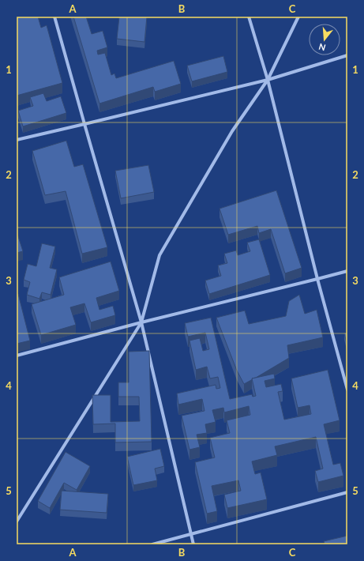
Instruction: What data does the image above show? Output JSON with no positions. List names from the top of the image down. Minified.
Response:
{"north":"bottom","grid":{"columns":["A","B","C"],"rows":["1","2","3","4","5"]}}
